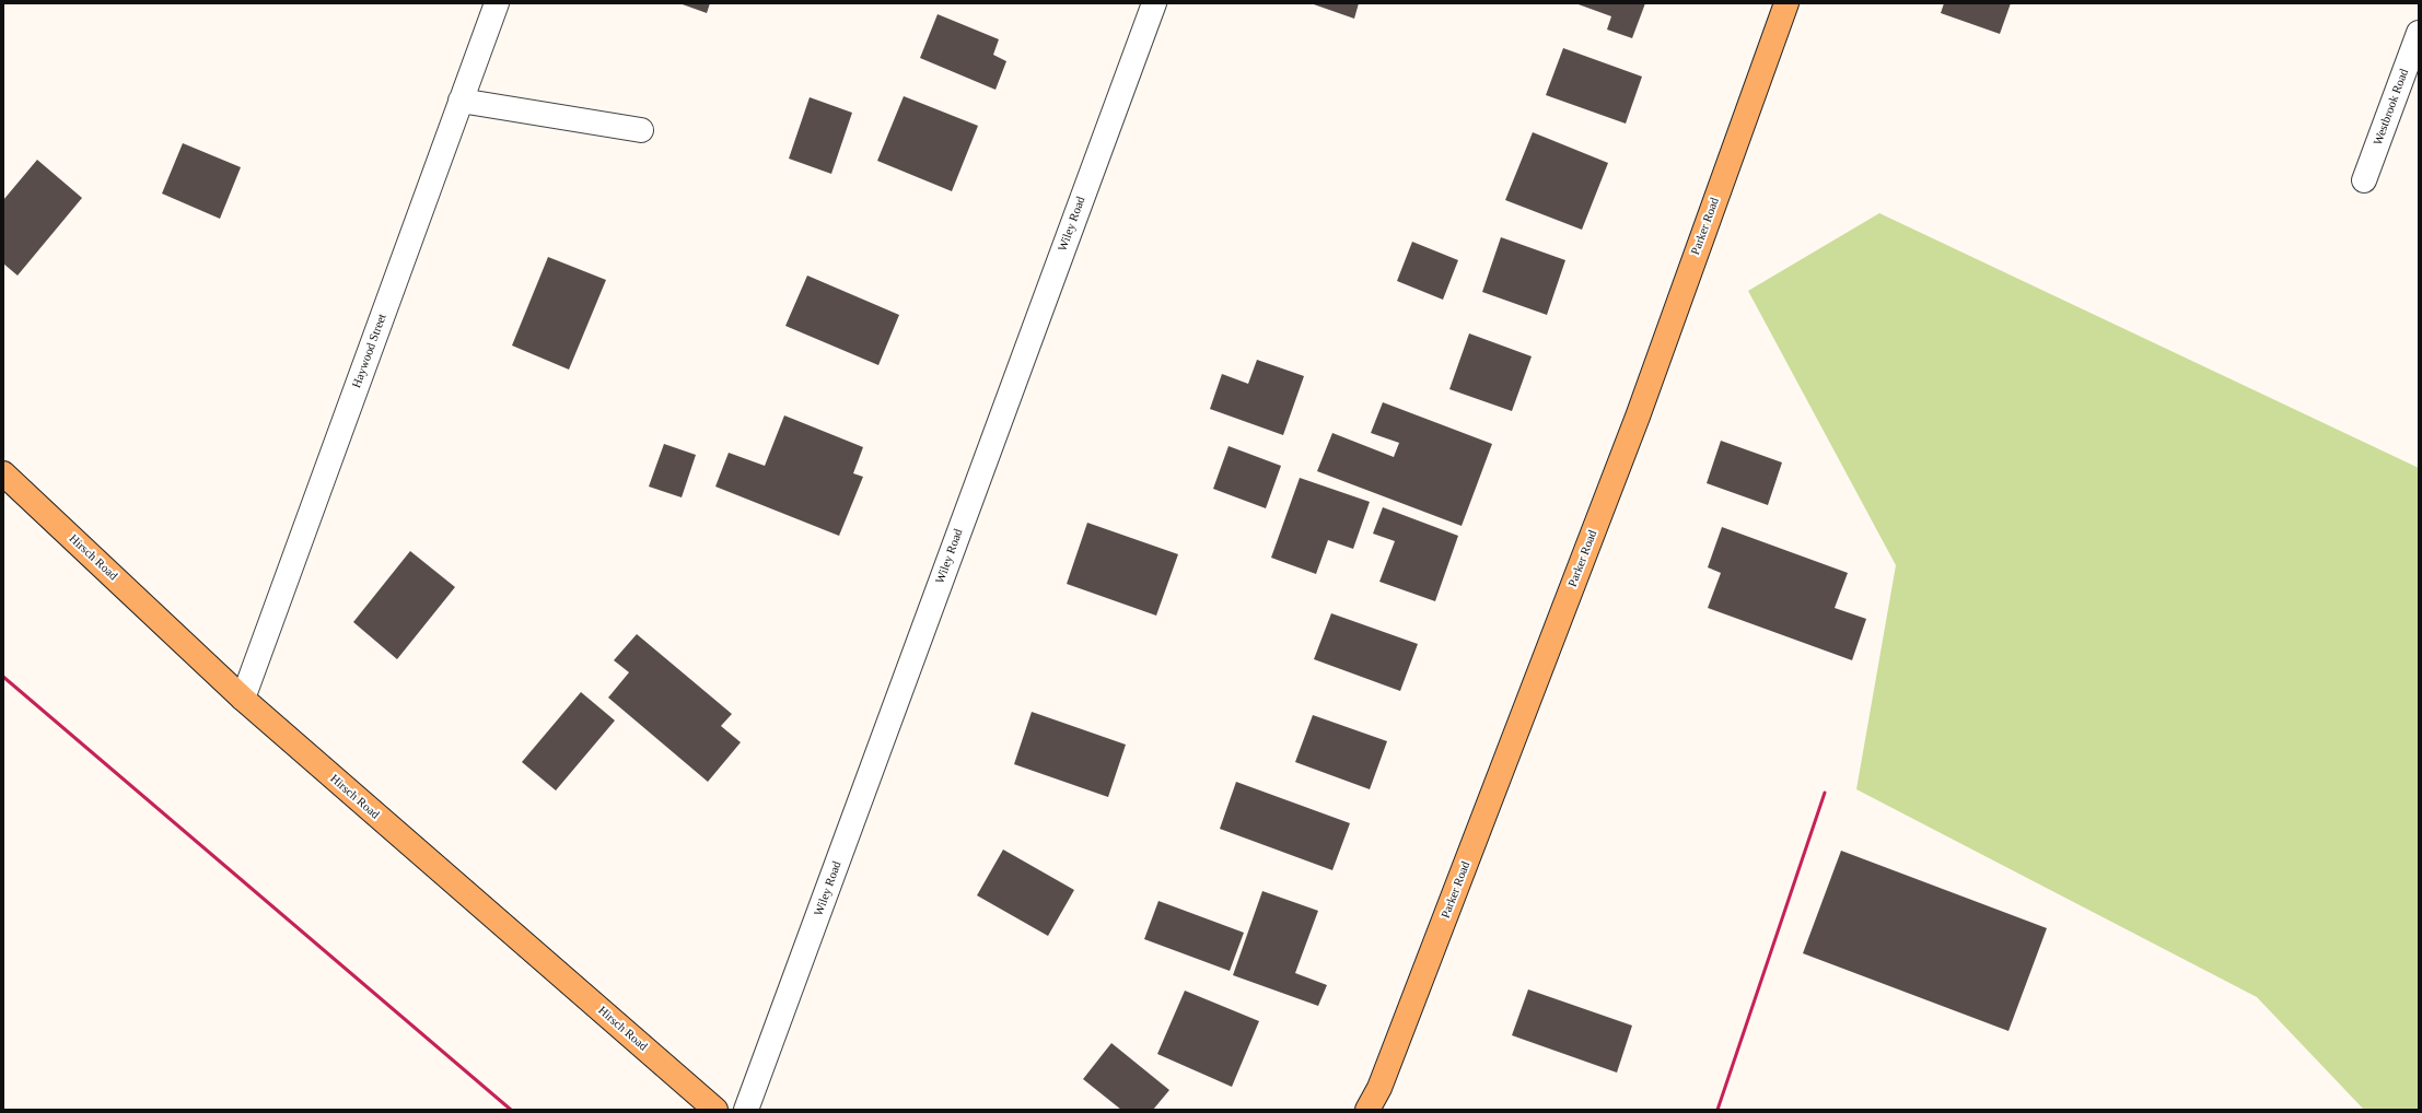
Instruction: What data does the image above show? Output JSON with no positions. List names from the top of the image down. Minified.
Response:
{"streets":{"main road":["Parker Road","Hirsch Road"],"street":["Westbrook Road","Wiley Road","Haywood Street"]},"crossings":[["Haywood Street","Hirsch Road"]]}
